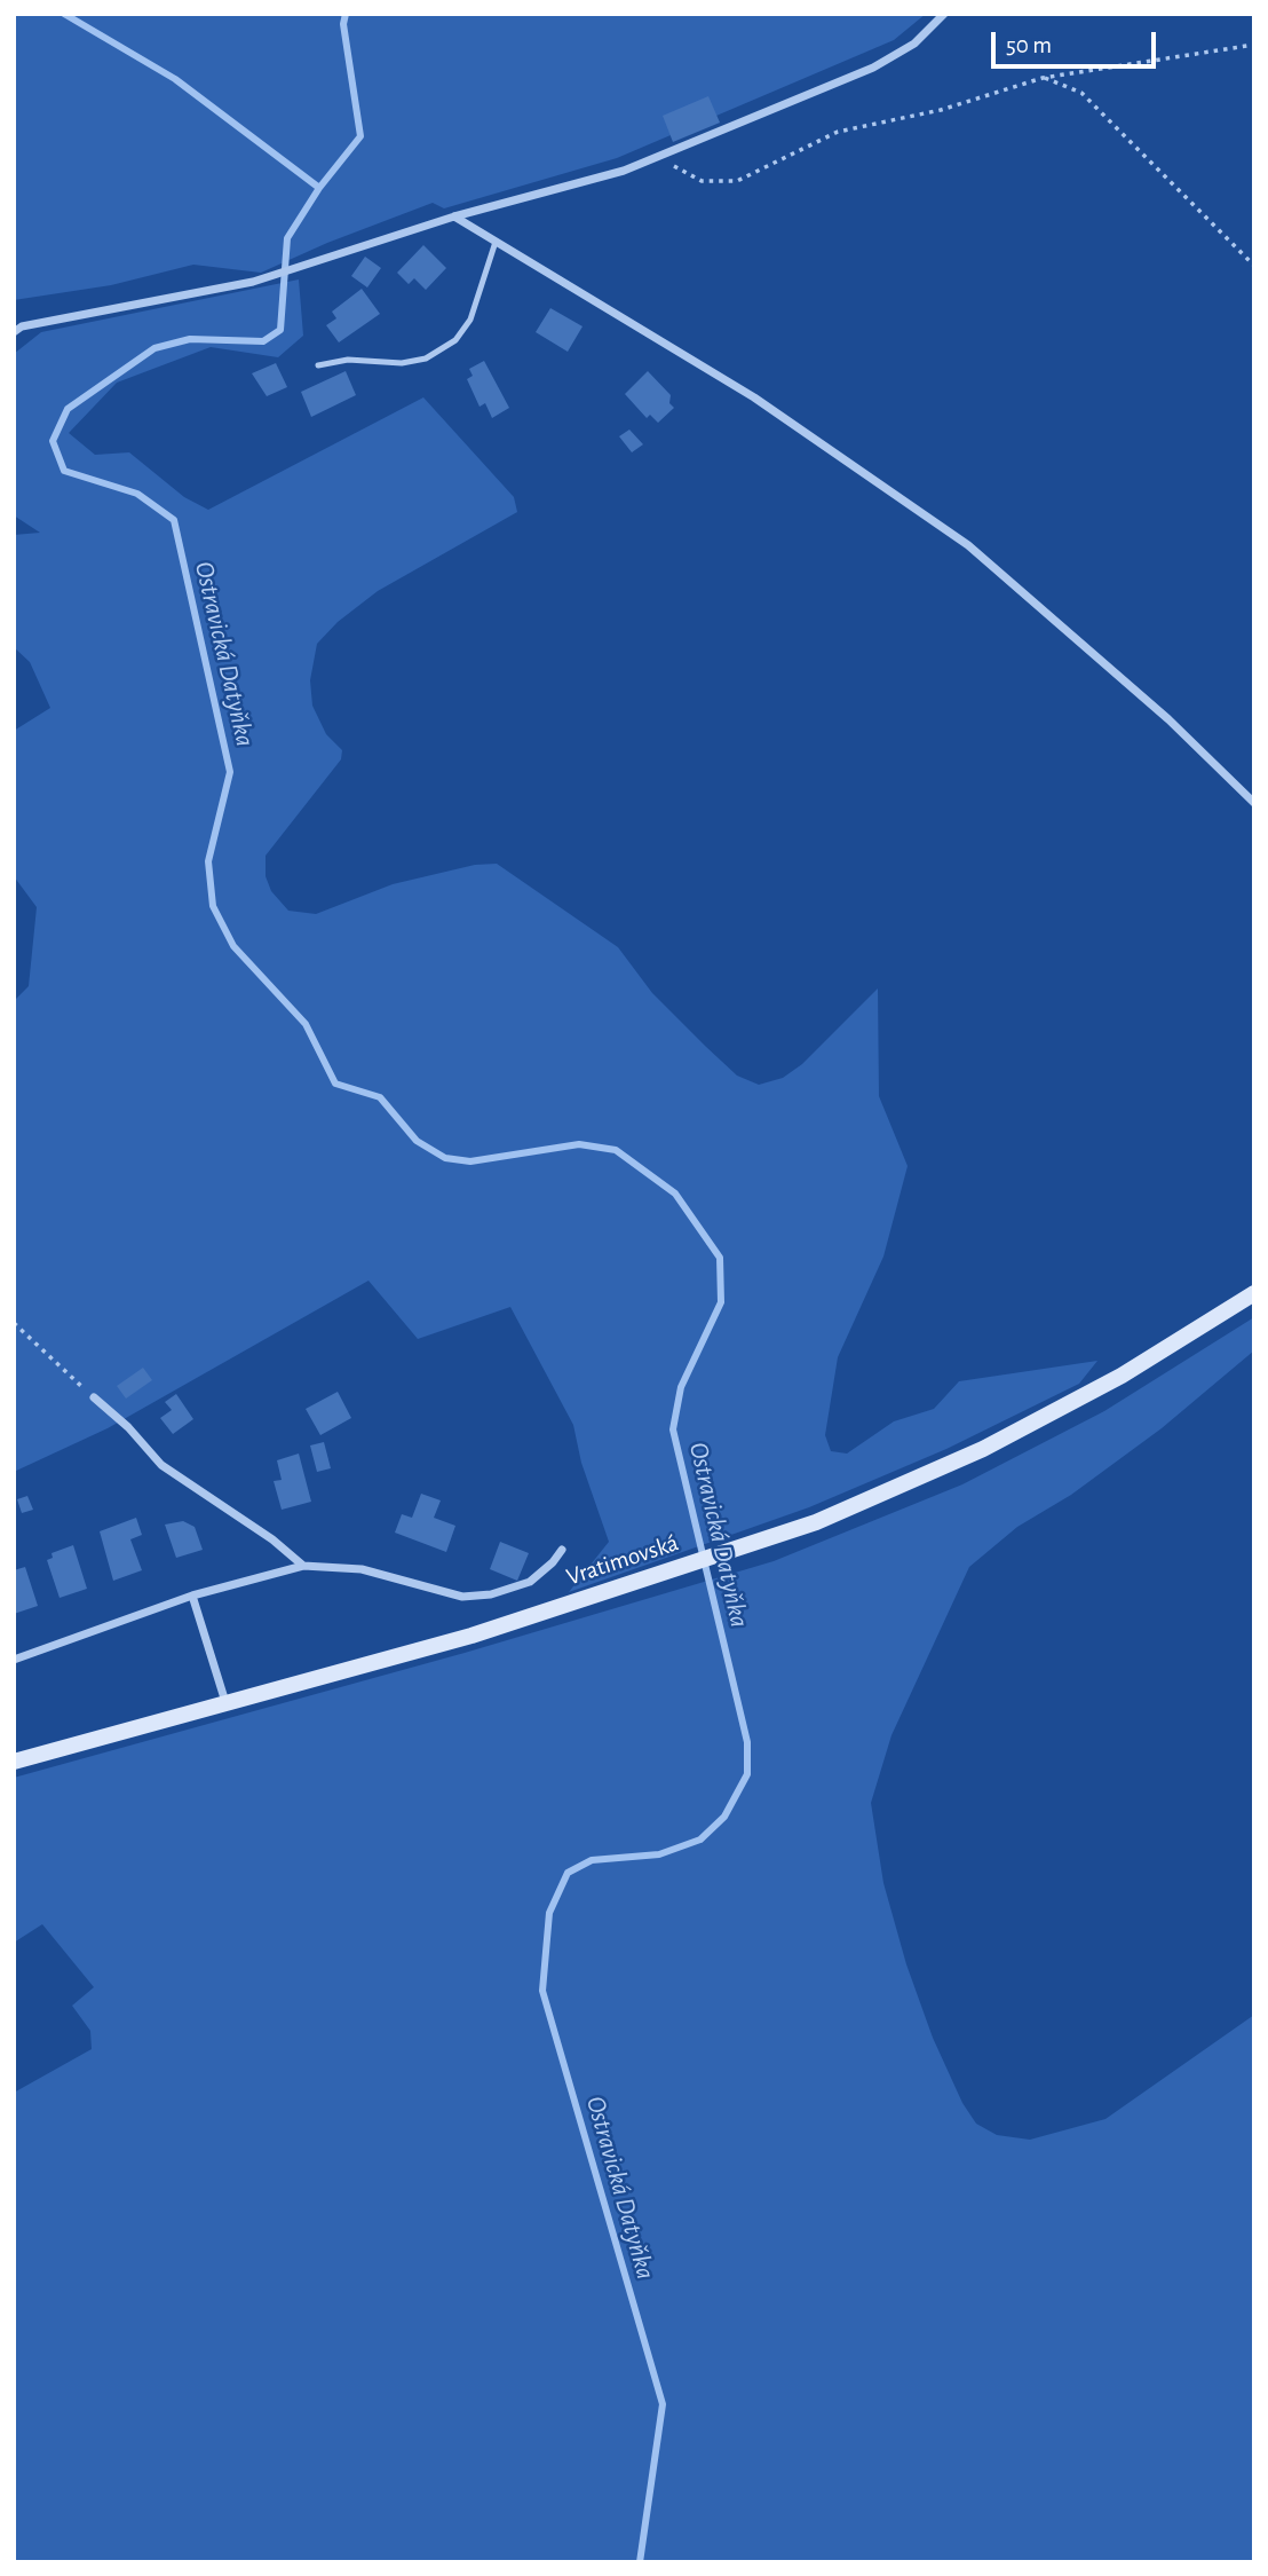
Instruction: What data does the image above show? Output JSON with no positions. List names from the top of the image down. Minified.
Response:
{"streets":{"main road":["Vratimovská"]},"water":["Ostravická Datyňka"],"scale_bar":"50 m"}
